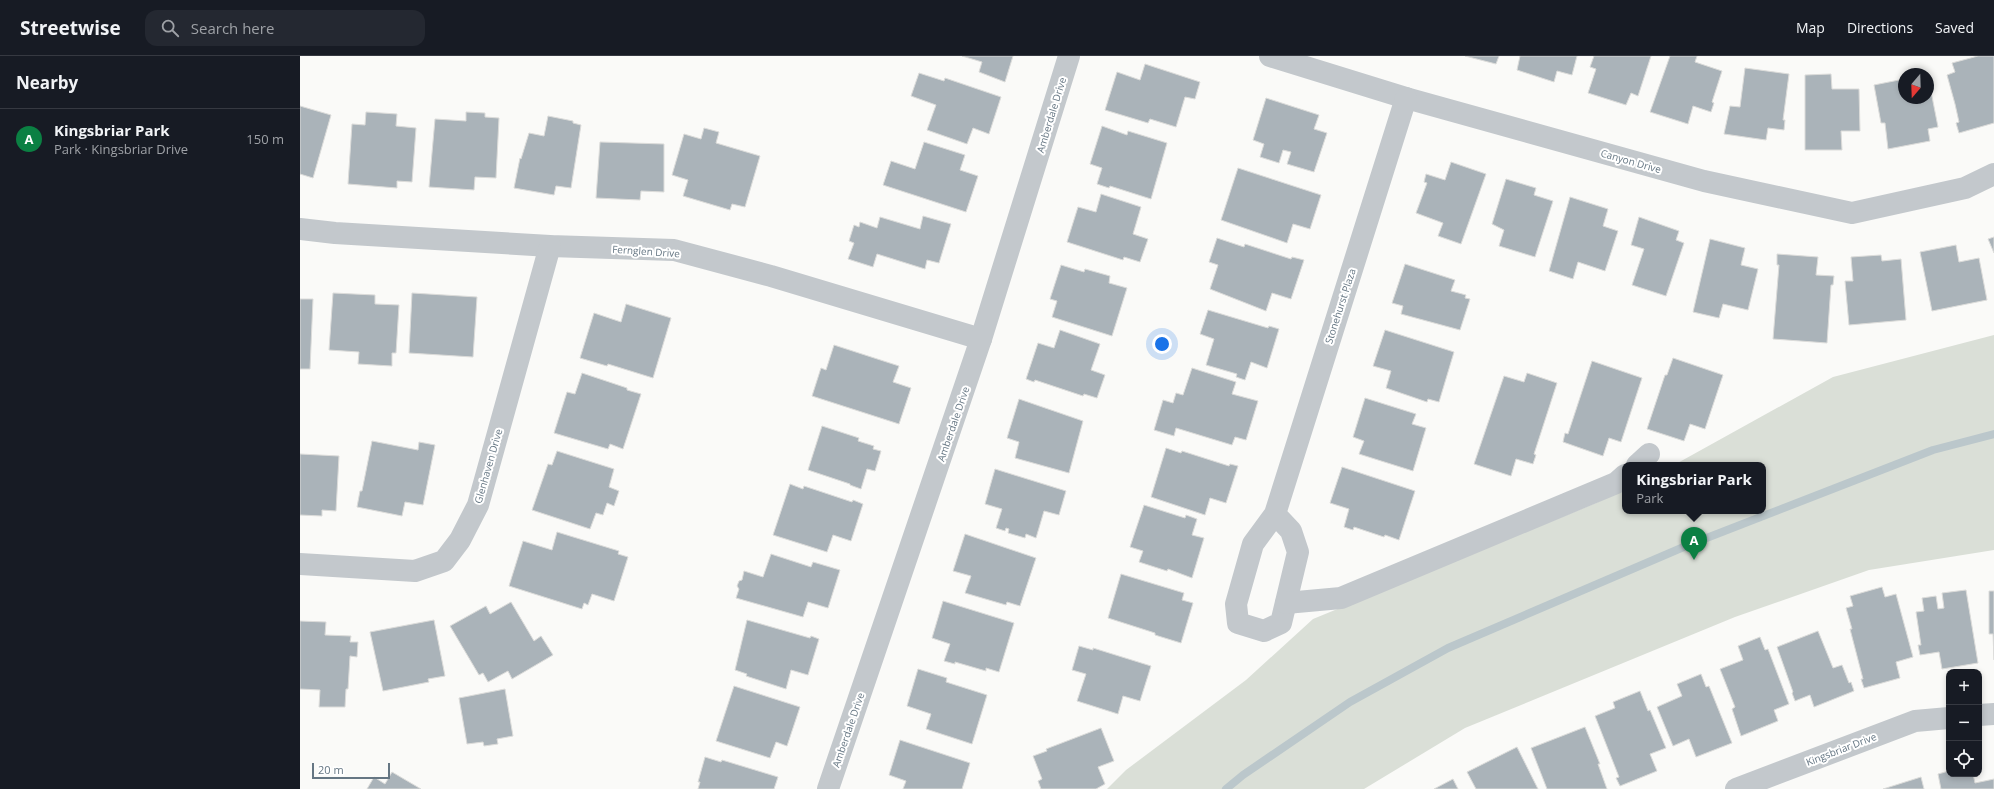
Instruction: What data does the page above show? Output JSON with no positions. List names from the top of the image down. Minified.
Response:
{"streets":{"street":["Amberdale Drive","Canyon Drive","Fernglen Drive","Stonehurst Plaza","Glenhaven Drive","Kingsbriar Drive"]},"crossings":[["Amberdale Drive","Fernglen Drive"],["Canyon Drive","Stonehurst Plaza"],["Fernglen Drive","Glenhaven Drive"]],"scale_bar":"20 m","north":"bottom","page":{"header":"Streetwise","search":"Search here","nav":["Map","Directions","Saved"],"heading":"Nearby","list":[{"mark":"A","name":"Kingsbriar Park","note":"Park · Kingsbriar Drive","value":"150 m"}],"popup":["Kingsbriar Park","Park"],"pins":"A","map_buttons":["+","−"],"scale":"20 m"}}
